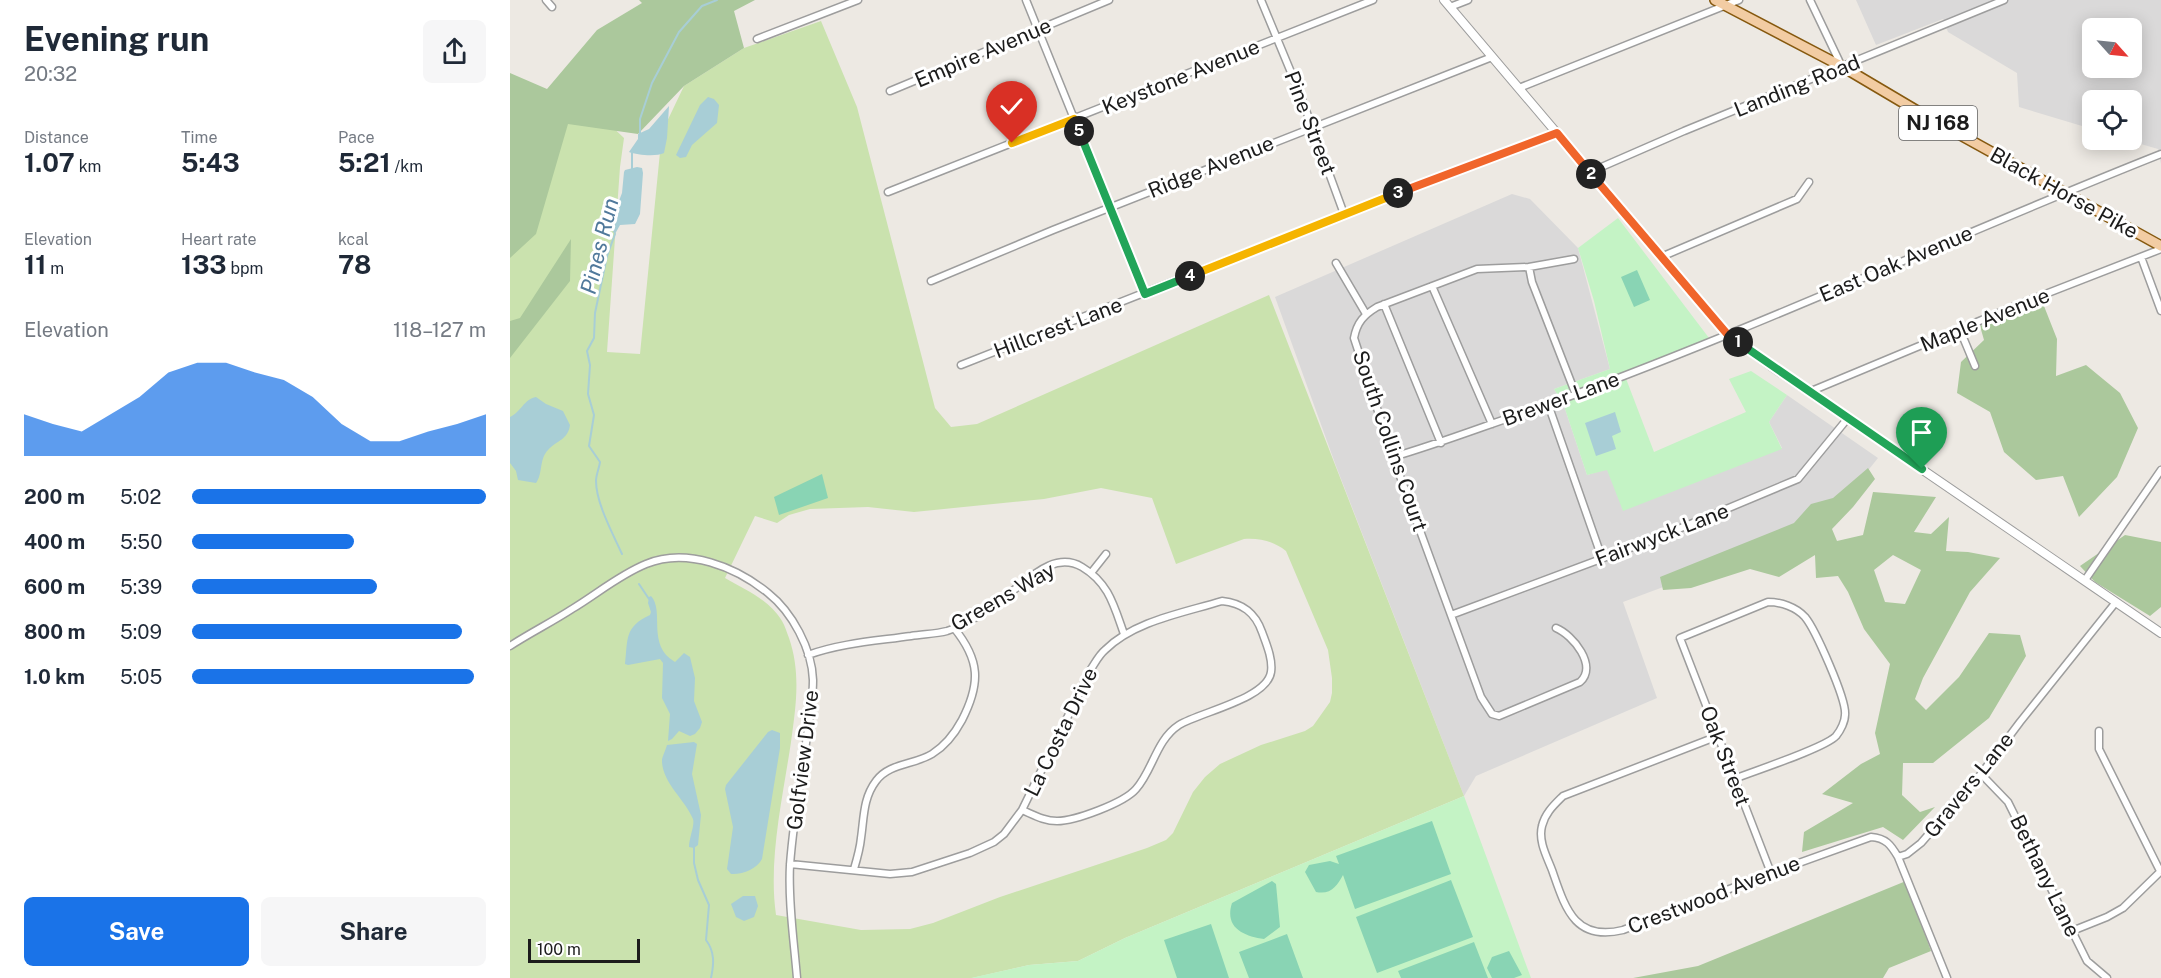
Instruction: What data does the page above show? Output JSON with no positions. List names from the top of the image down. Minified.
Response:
{"streets":{"main road":["NJ 168","Black Horse Pike"],"street":["Empire Avenue","Keystone Avenue","Landing Road","Pine Street","Ridge Avenue","East Oak Avenue","Maple Avenue","Hillcrest Lane","Brewer Lane","South Collins Court","Fairwyck Lane","Greens Way","La Costa Drive","Oak Street","Golfview Drive","Gravers Lane","Bethany Lane","Crestwood Avenue"]},"crossings":[["Keystone Avenue","Pine Street"],["Landing Road","Black Horse Pike"],["Pine Street","Ridge Avenue"],["Pine Street","Hillcrest Lane"],["Black Horse Pike","East Oak Avenue"],["Black Horse Pike","Maple Avenue"],["East Oak Avenue","Brewer Lane"],["Brewer Lane","South Collins Court"],["South Collins Court","Fairwyck Lane"],["Greens Way","Golfview Drive"],["La Costa Drive","Golfview Drive"],["Oak Street","Crestwood Avenue"],["Gravers Lane","Bethany Lane"],["Gravers Lane","Crestwood Avenue"]],"water":["Pines Run"],"scale_bar":"100 m","north":"bottom right","page":{"heading":["Evening run","20:32"],"stats":[["Distance","1.07 km"],["Time","5:43"],["Pace","5:21 /km"],["Elevation","11 m"],["Heart rate","133 bpm"],["kcal","78"]],"pins":["5","2","3","4","1"],"chart":["Elevation","118–127 m"],"list":[{"name":"200 m","note":"5:02"},{"name":"400 m","note":"5:50"},{"name":"600 m","note":"5:39"},{"name":"800 m","note":"5:09"},{"name":"1.0 km","note":"5:05"}],"buttons":["Save","Share"],"scale":"100 m"}}
